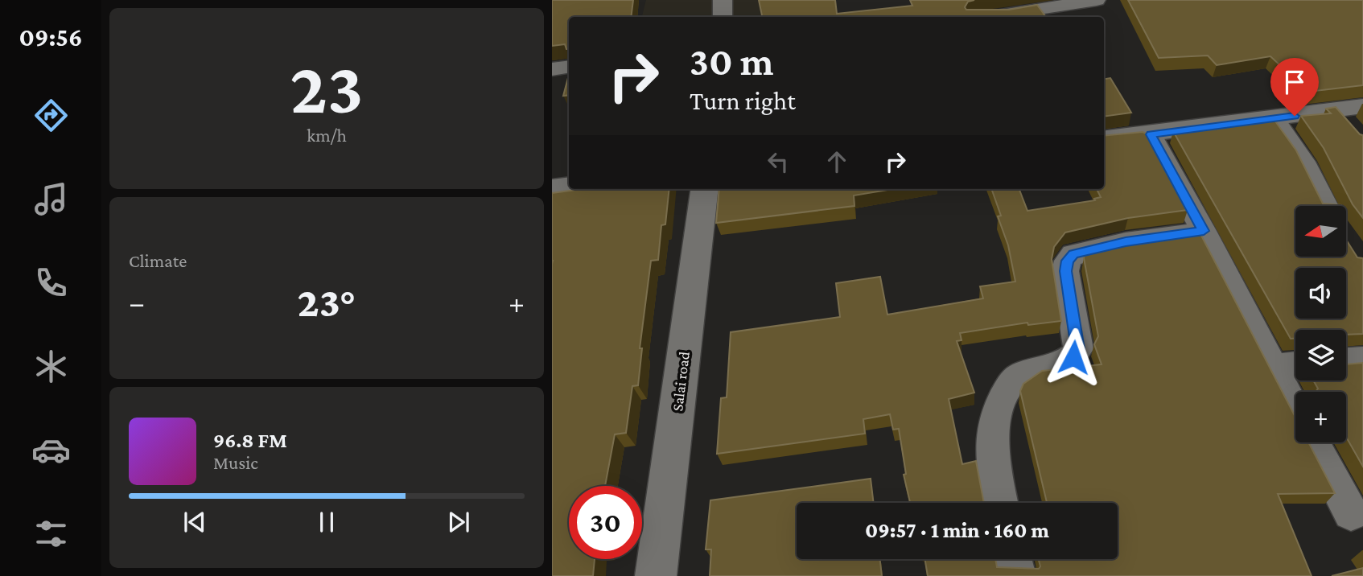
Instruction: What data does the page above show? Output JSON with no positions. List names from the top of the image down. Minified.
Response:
{"streets":{"main road":["Salai road"]},"north":"left","page":{"tabs":"09:56","tile":[["23","km/h"],"Climate"],"turn":["30 m","Turn right"],"map_buttons":"+","heat":["−","23°","+"],"song":["96.8 FM","Music"],"limit":"30","trip":"09:57 · 1 min · 160 m"}}
